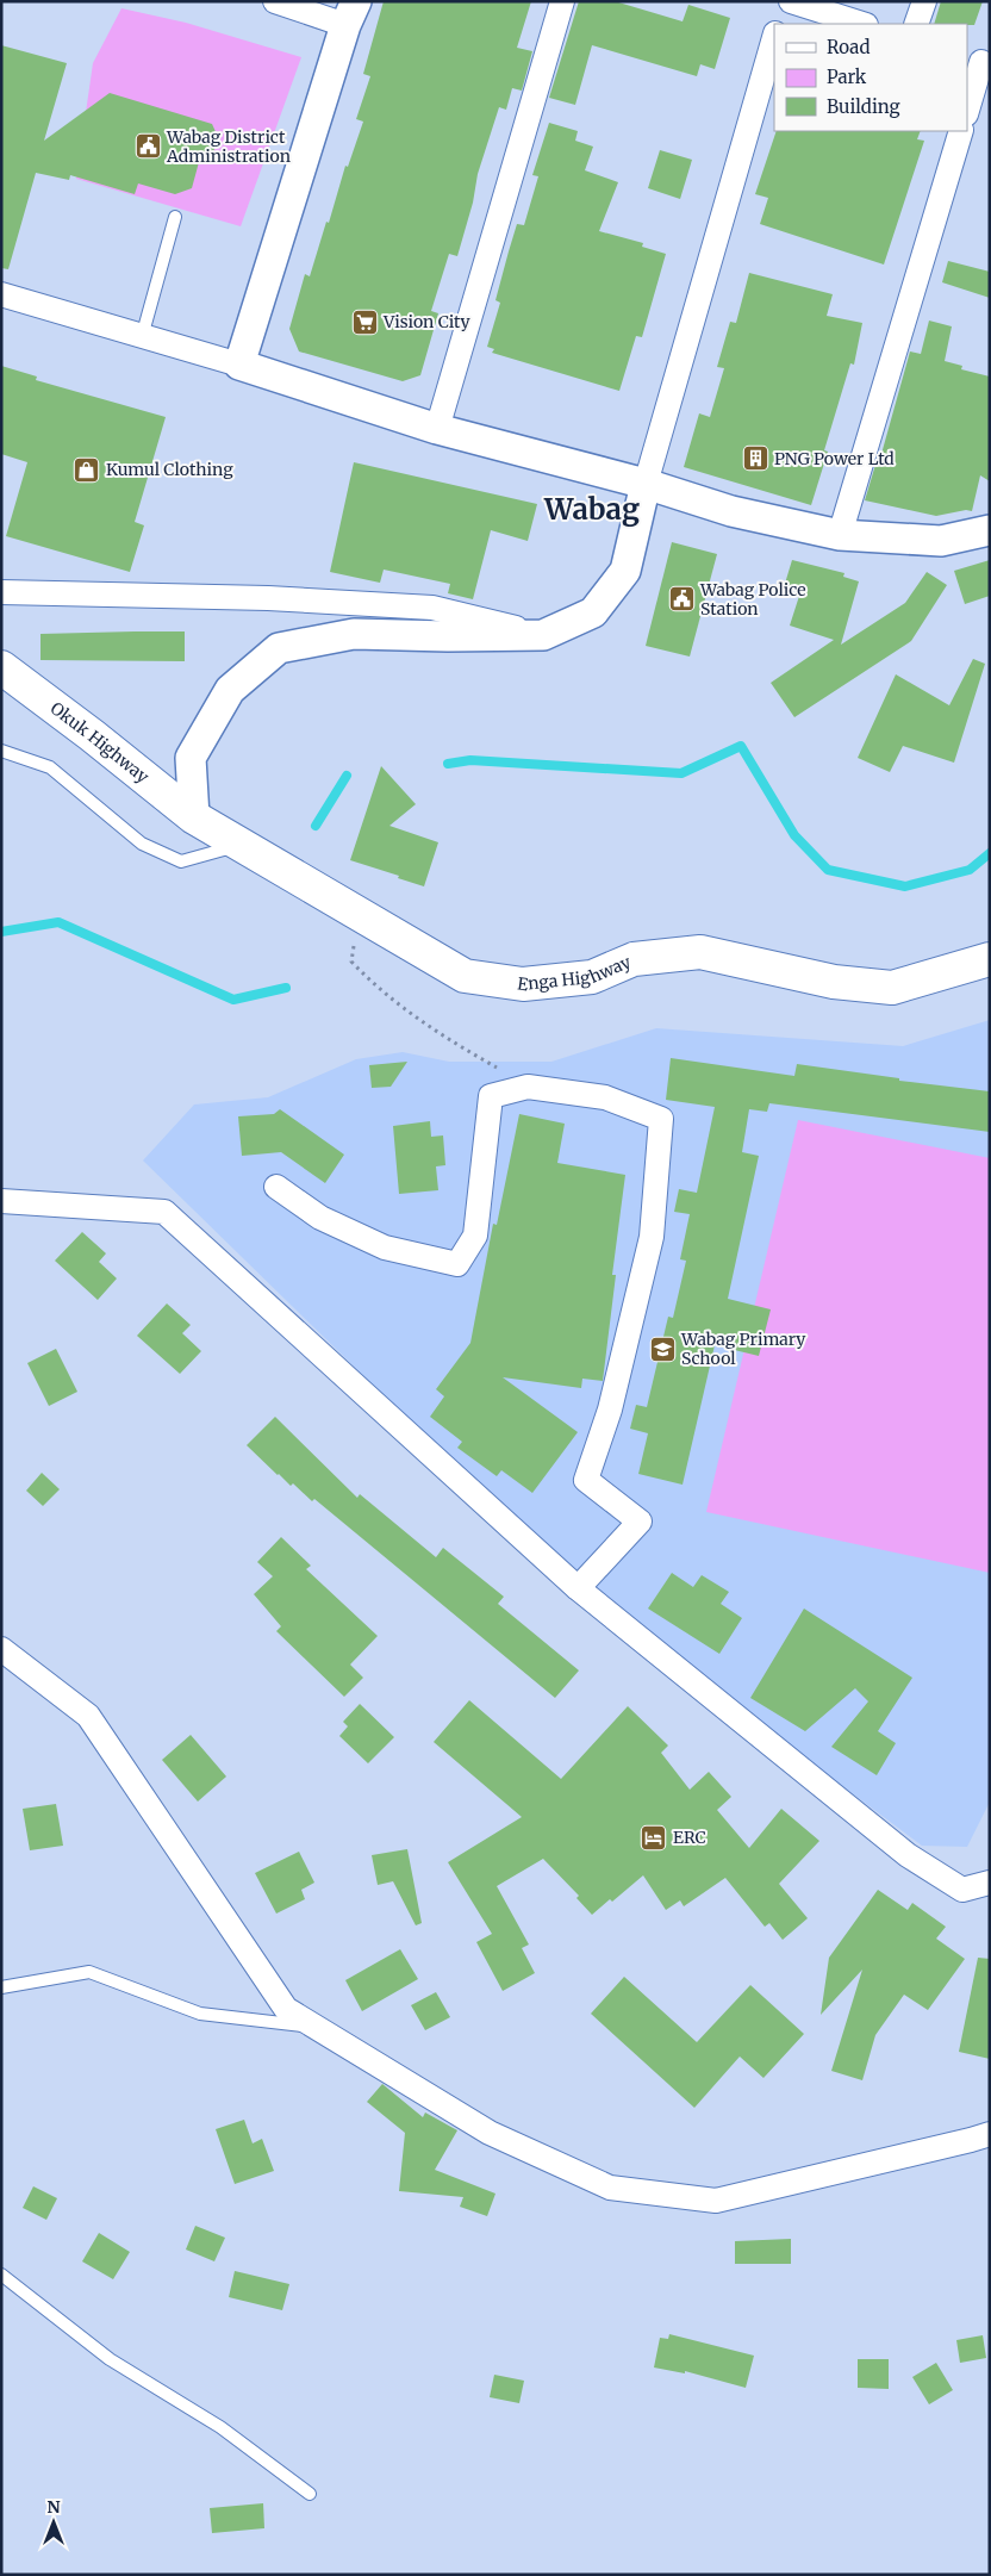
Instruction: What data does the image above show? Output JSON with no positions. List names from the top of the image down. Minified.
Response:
{"streets":{"main road":["Okuk Highway","Enga Highway"]},"crossings":[["Okuk Highway","Enga Highway"]],"districts":["Wabag"],"places":{"public building":["Wabag District Administration","Wabag Police Station"],"supermarket":["Vision City"],"building":["PNG Power Ltd"],"shop":["Kumul Clothing"],"school or university":["Wabag Primary School"],"hotel":["ERC"]},"legend":["Road","Park","Building"],"north":"top"}
